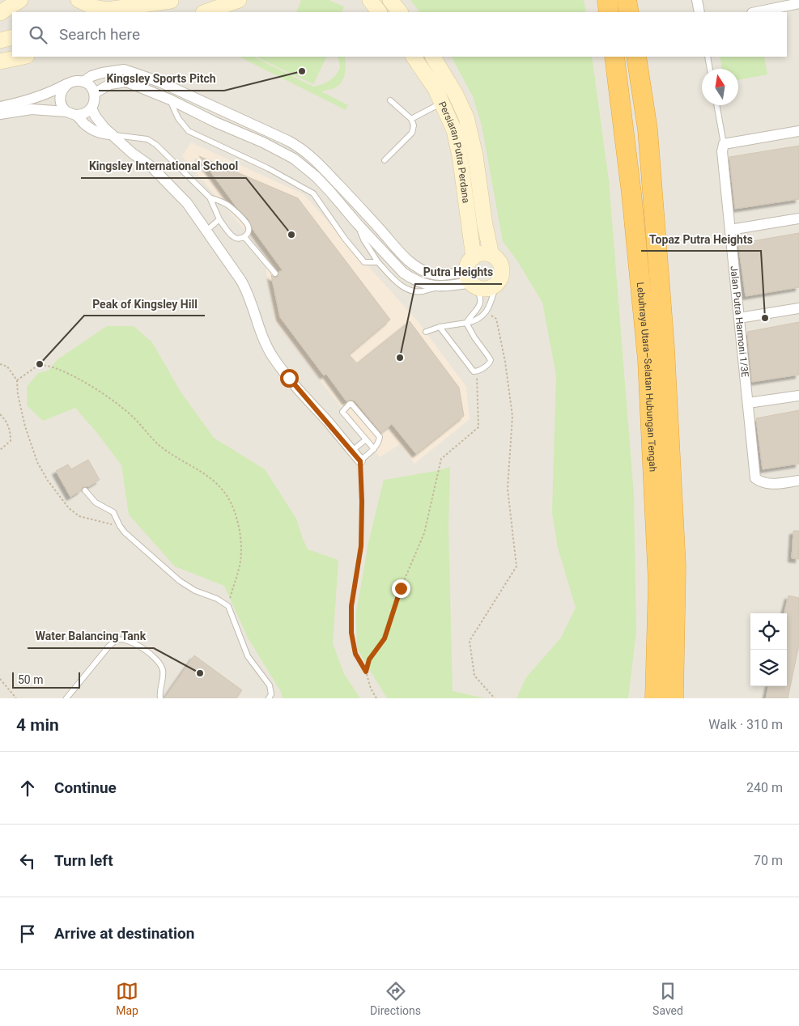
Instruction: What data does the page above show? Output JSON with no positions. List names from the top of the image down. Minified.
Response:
{"streets":{"highway":["Lebuhraya Utara–Selatan Hubungan Tengah"],"main road":["Persiaran Putra Perdana"],"street":["Jalan Putra Harmoni 1/3E"]},"places":["Kingsley Sports Pitch","Kingsley International School","Topaz Putra Heights","Putra Heights","Peak of Kingsley Hill","Water Balancing Tank"],"scale_bar":"50 m","north":"top","page":{"search":"Search here","scale":"50 m","heading":["4 min","Walk · 310 m"],"list":[["Continue","240 m"],["Turn left","70 m"],"Arrive at destination"],"nav":["Map","Directions","Saved"]}}
